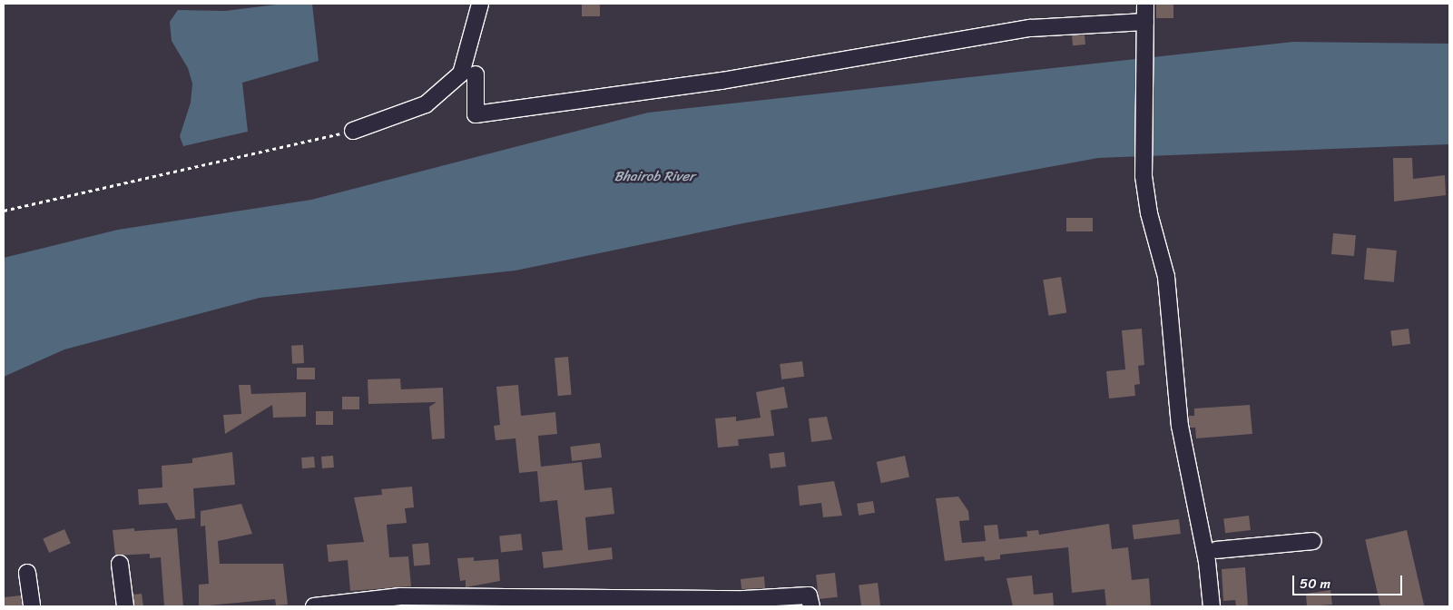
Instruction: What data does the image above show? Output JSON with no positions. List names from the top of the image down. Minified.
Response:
{"water":["Bhairob River"],"scale_bar":"50 m"}
